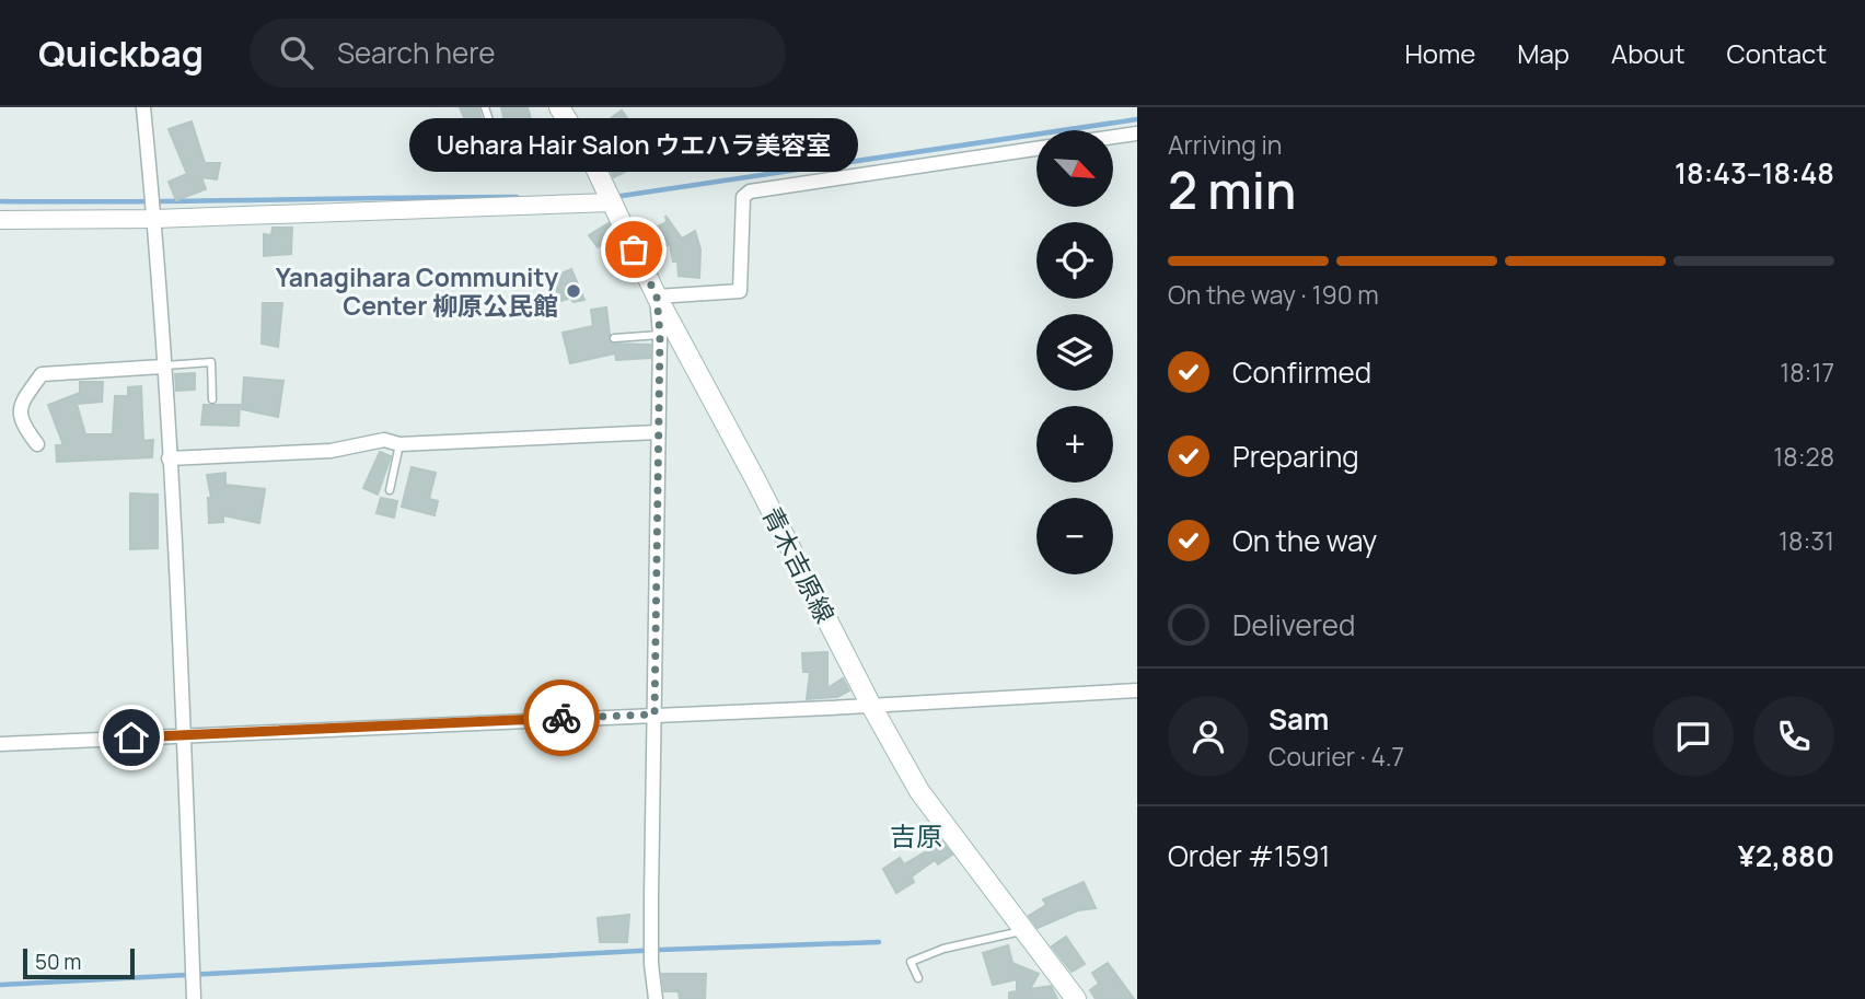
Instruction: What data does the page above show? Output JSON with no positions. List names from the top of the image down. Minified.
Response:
{"streets":{"main road":["青木吉原線"]},"districts":["吉原"],"places":["Uehara Hair Salon ウエハラ美容室","Yanagihara Community Center 柳原公民館"],"scale_bar":"50 m","north":"bottom right","page":{"header":"Quickbag","search":"Search here","nav":["Home","Map","About","Contact"],"heading":["2 min","Arriving in","18:43–18:48"],"panel":["Sam","Courier · 4.7","Order #1591","¥2,880"],"bubble":"Uehara Hair Salon ウエハラ美容室","map_buttons":["+","−"],"bar":"On the way · 190 m","list":[["Confirmed","18:17"],["Preparing","18:28"],["On the way","18:31"],"Delivered"],"scale":"50 m"}}
